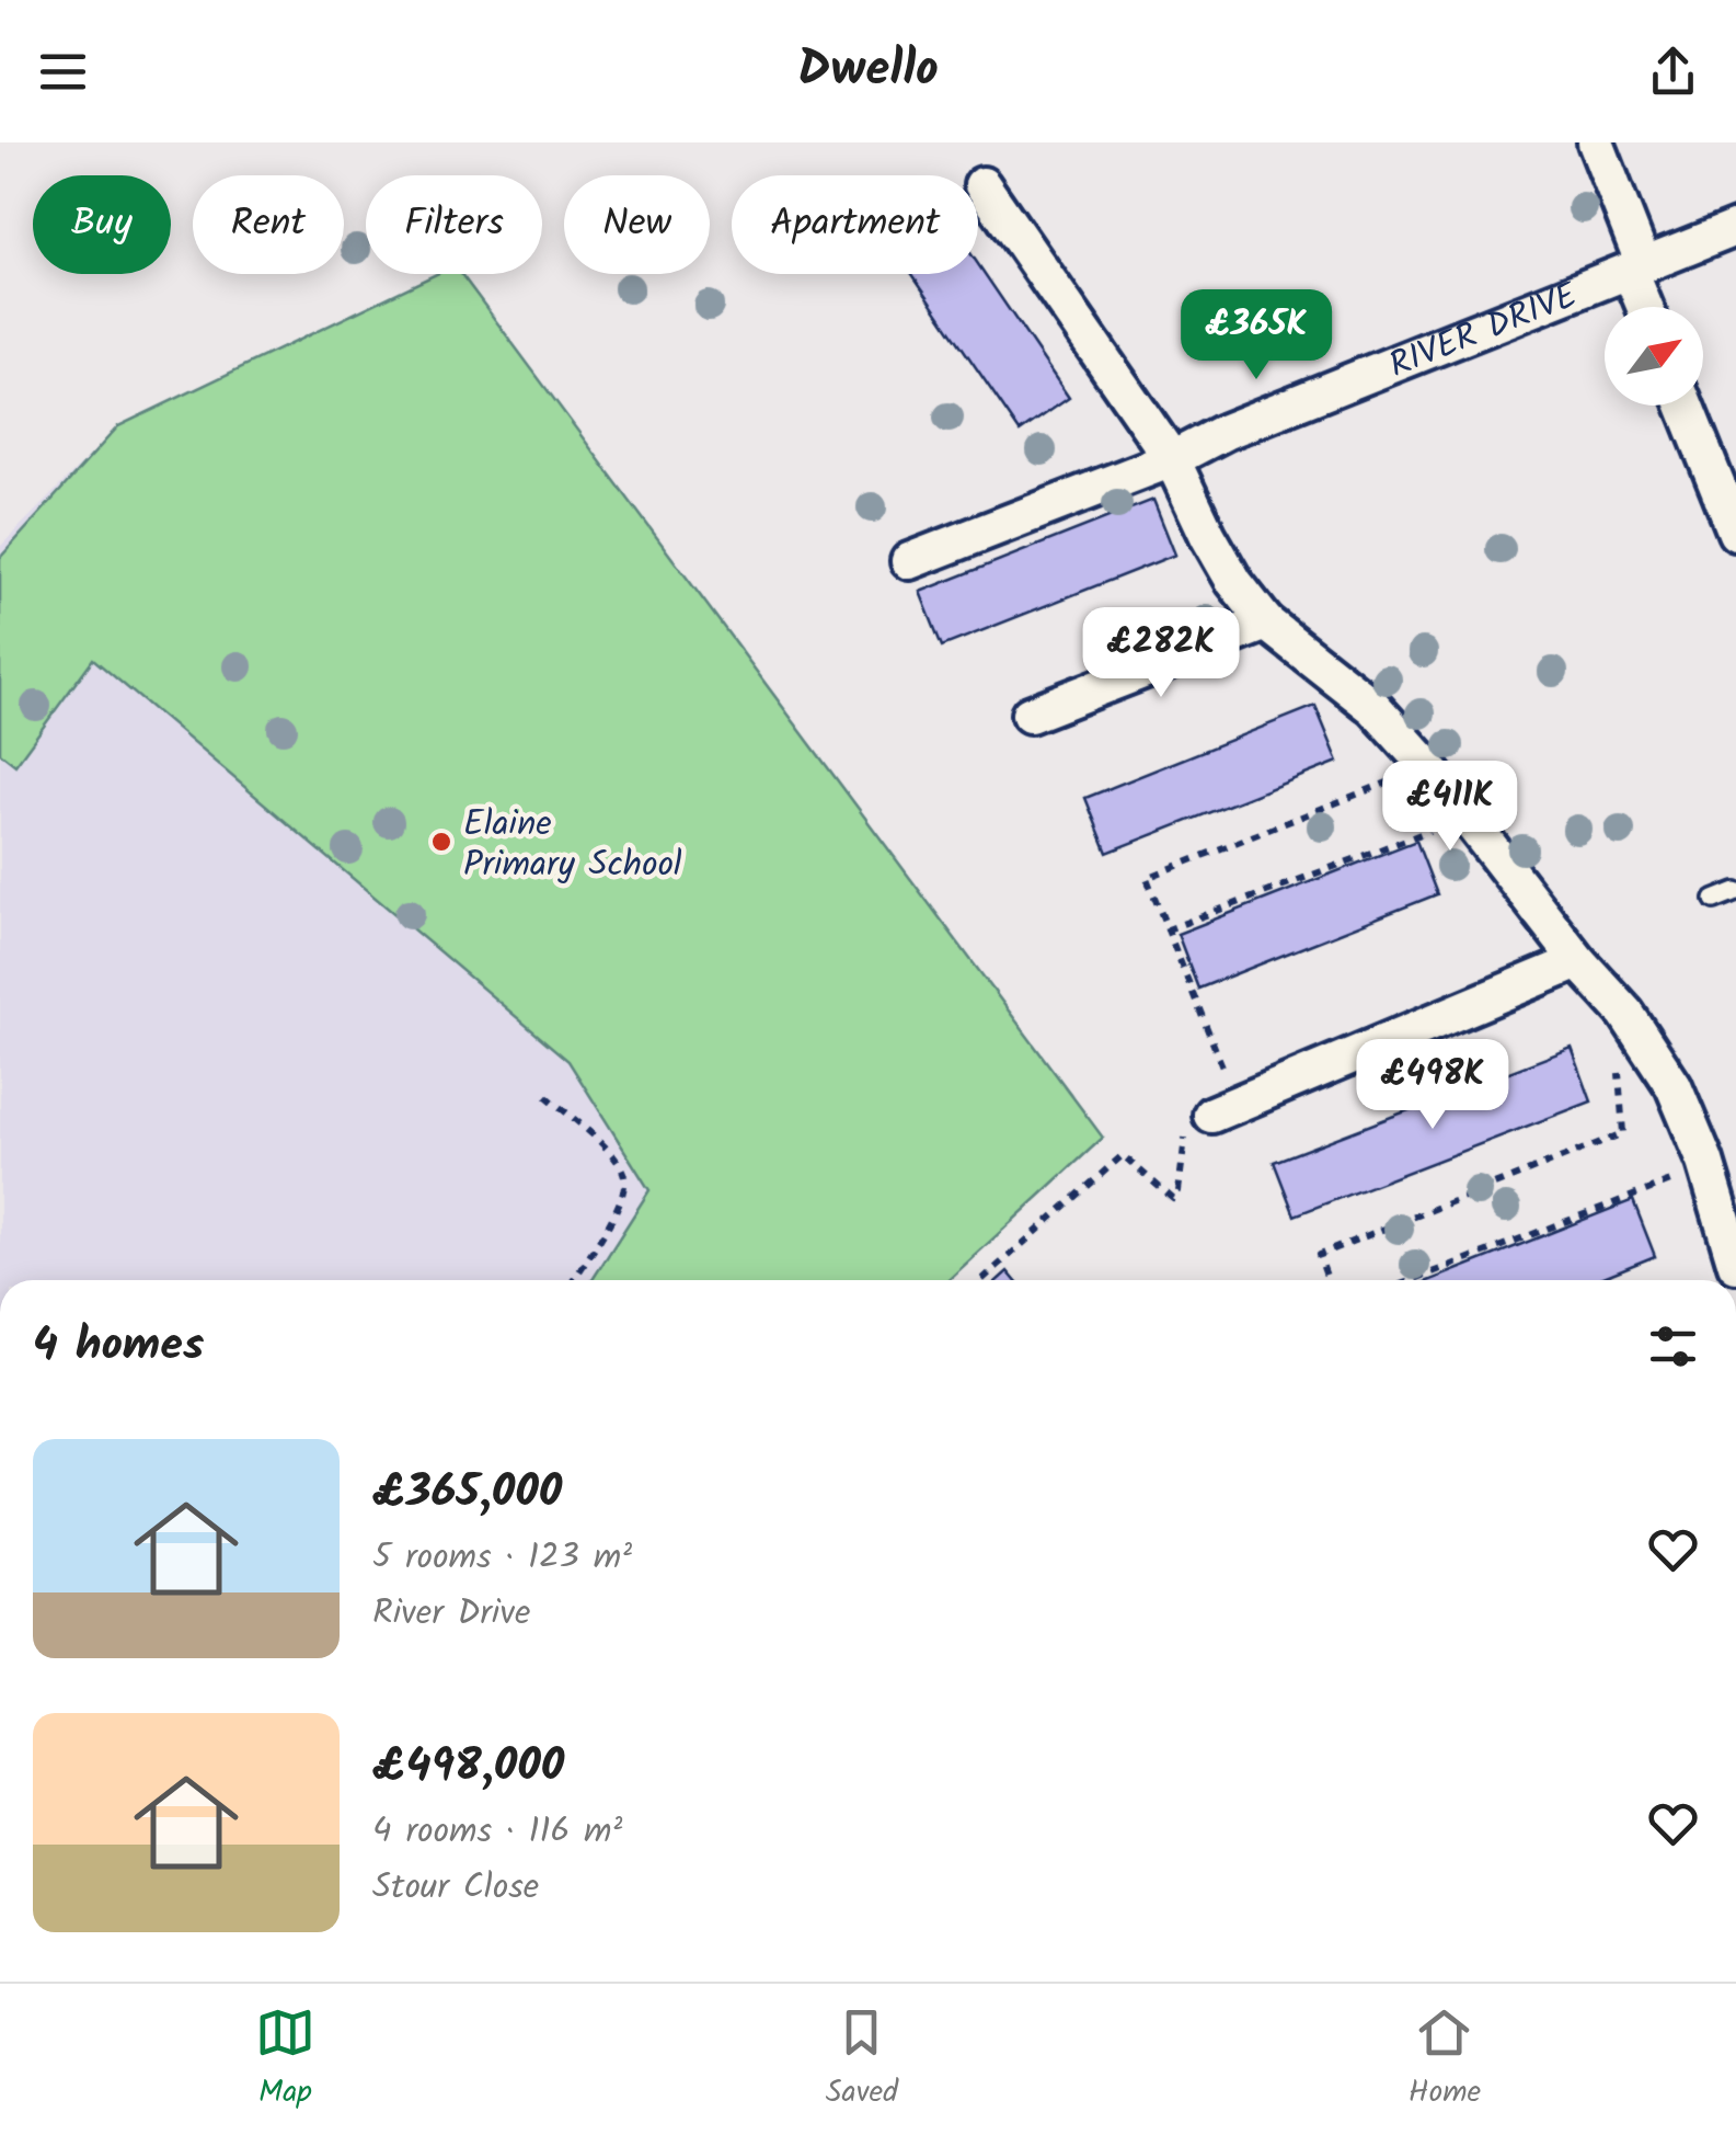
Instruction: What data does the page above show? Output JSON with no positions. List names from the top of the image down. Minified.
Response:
{"streets":{"street":["RIVER DRIVE"]},"places":["Elaine Primary School"],"north":"top right","page":{"header":"Dwello","chip":["Buy","Rent","Filters","New","Apartment"],"price":["£365K","£282K","£411K","£498K"],"heading":"4 homes","list":[{"name":"£365,000","note":"5 rooms · 123 m² · River Drive"},{"name":"£498,000","note":"4 rooms · 116 m² · Stour Close"}],"tabs":["Map","Saved","Home"]}}
